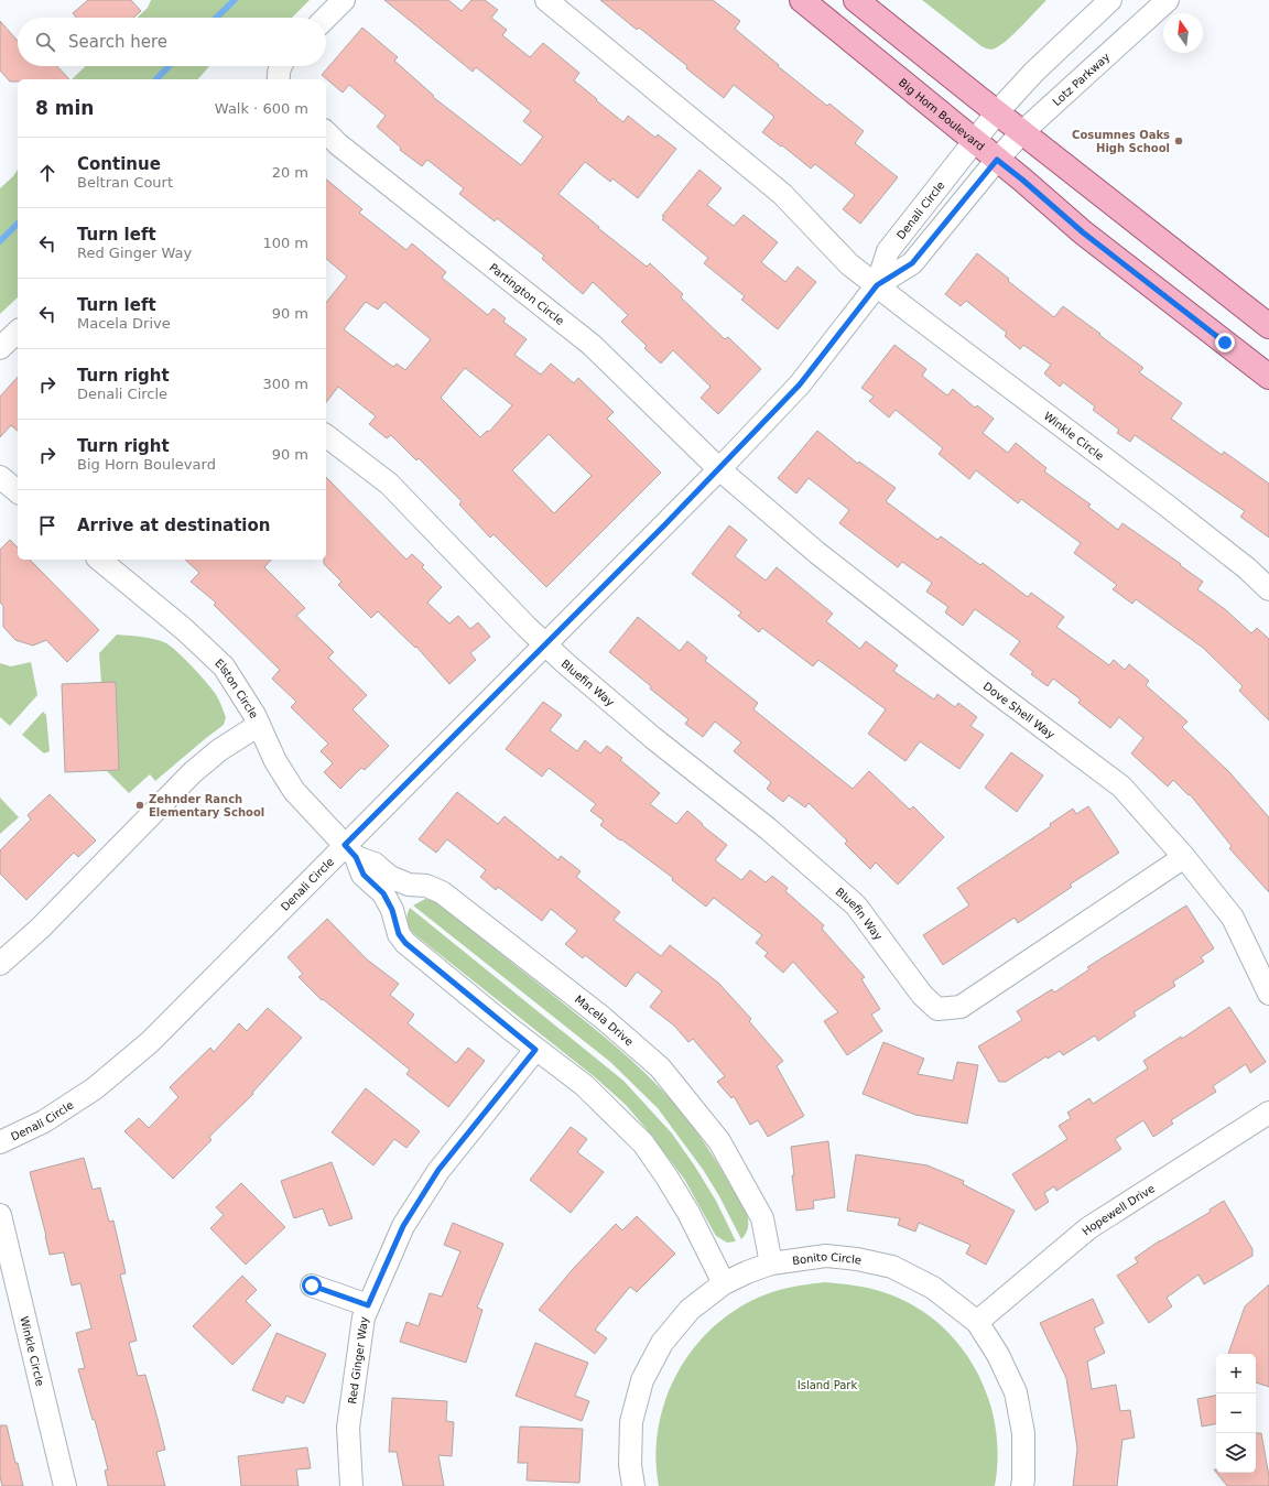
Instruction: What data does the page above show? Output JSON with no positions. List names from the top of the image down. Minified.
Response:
{"streets":{"main road":["Big Horn Boulevard"],"street":["Lotz Parkway","Denali Circle","Partington Circle","Winkle Circle","Bluefin Way","Elston Circle","Dove Shell Way","Macela Drive","Hopewell Drive","Bonito Circle","Red Ginger Way"]},"crossings":[["Lotz Parkway","Big Horn Boulevard"],["Lotz Parkway","Denali Circle"],["Big Horn Boulevard","Denali Circle"],["Denali Circle","Partington Circle"],["Denali Circle","Winkle Circle"],["Denali Circle","Bluefin Way"],["Denali Circle","Elston Circle"],["Denali Circle","Dove Shell Way"],["Denali Circle","Macela Drive"],["Partington Circle","Dove Shell Way"],["Bluefin Way","Dove Shell Way"],["Elston Circle","Macela Drive"],["Macela Drive","Bonito Circle"],["Hopewell Drive","Bonito Circle"]],"parks":["Island Park"],"places":["Cosumnes Oaks High School","Zehnder Ranch Elementary School"],"north":"top","page":{"search":"Search here","heading":["8 min","Walk · 600 m"],"list":[["Continue","Beltran Court","20 m"],["Turn left","Red Ginger Way","100 m"],["Turn left","Macela Drive","90 m"],["Turn right","Denali Circle","300 m"],["Turn right","Big Horn Boulevard","90 m"],"Arrive at destination"],"map_buttons":["+","−"]}}
